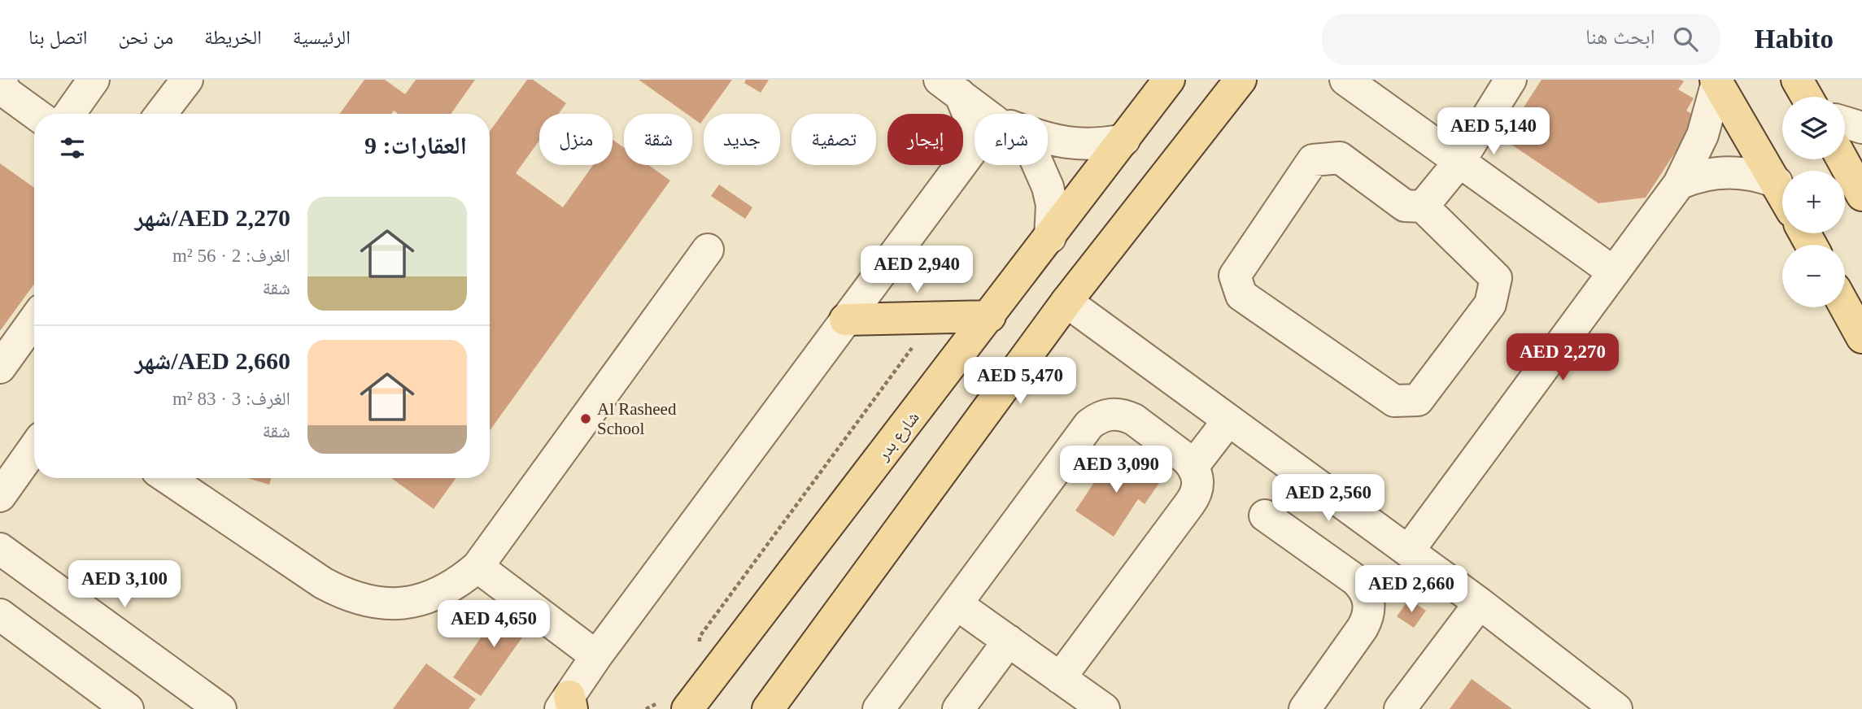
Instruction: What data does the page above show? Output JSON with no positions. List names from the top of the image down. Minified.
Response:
{"streets":{"main road":["شارع بدر"]},"places":["Al Rasheed School"],"page":{"header":"Habito","search":"ابحث هنا","nav":["الرئيسية","الخريطة","من نحن","اتصل بنا"],"map_buttons":["+","−"],"price":["AED 5,140","AED 2,940","AED 2,270","AED 5,470","AED 3,090","AED 2,560","AED 3,100","AED 2,660","AED 4,650"],"chip":["شراء","إيجار","تصفية","جديد","شقة","منزل"],"heading":"العقارات: 9","list":[{"name":"AED 2,270/شهر","note":"الغرف: 2 · 56 m² · شقة"},{"name":"AED 2,660/شهر","note":"الغرف: 3 · 83 m² · شقة"}]}}
